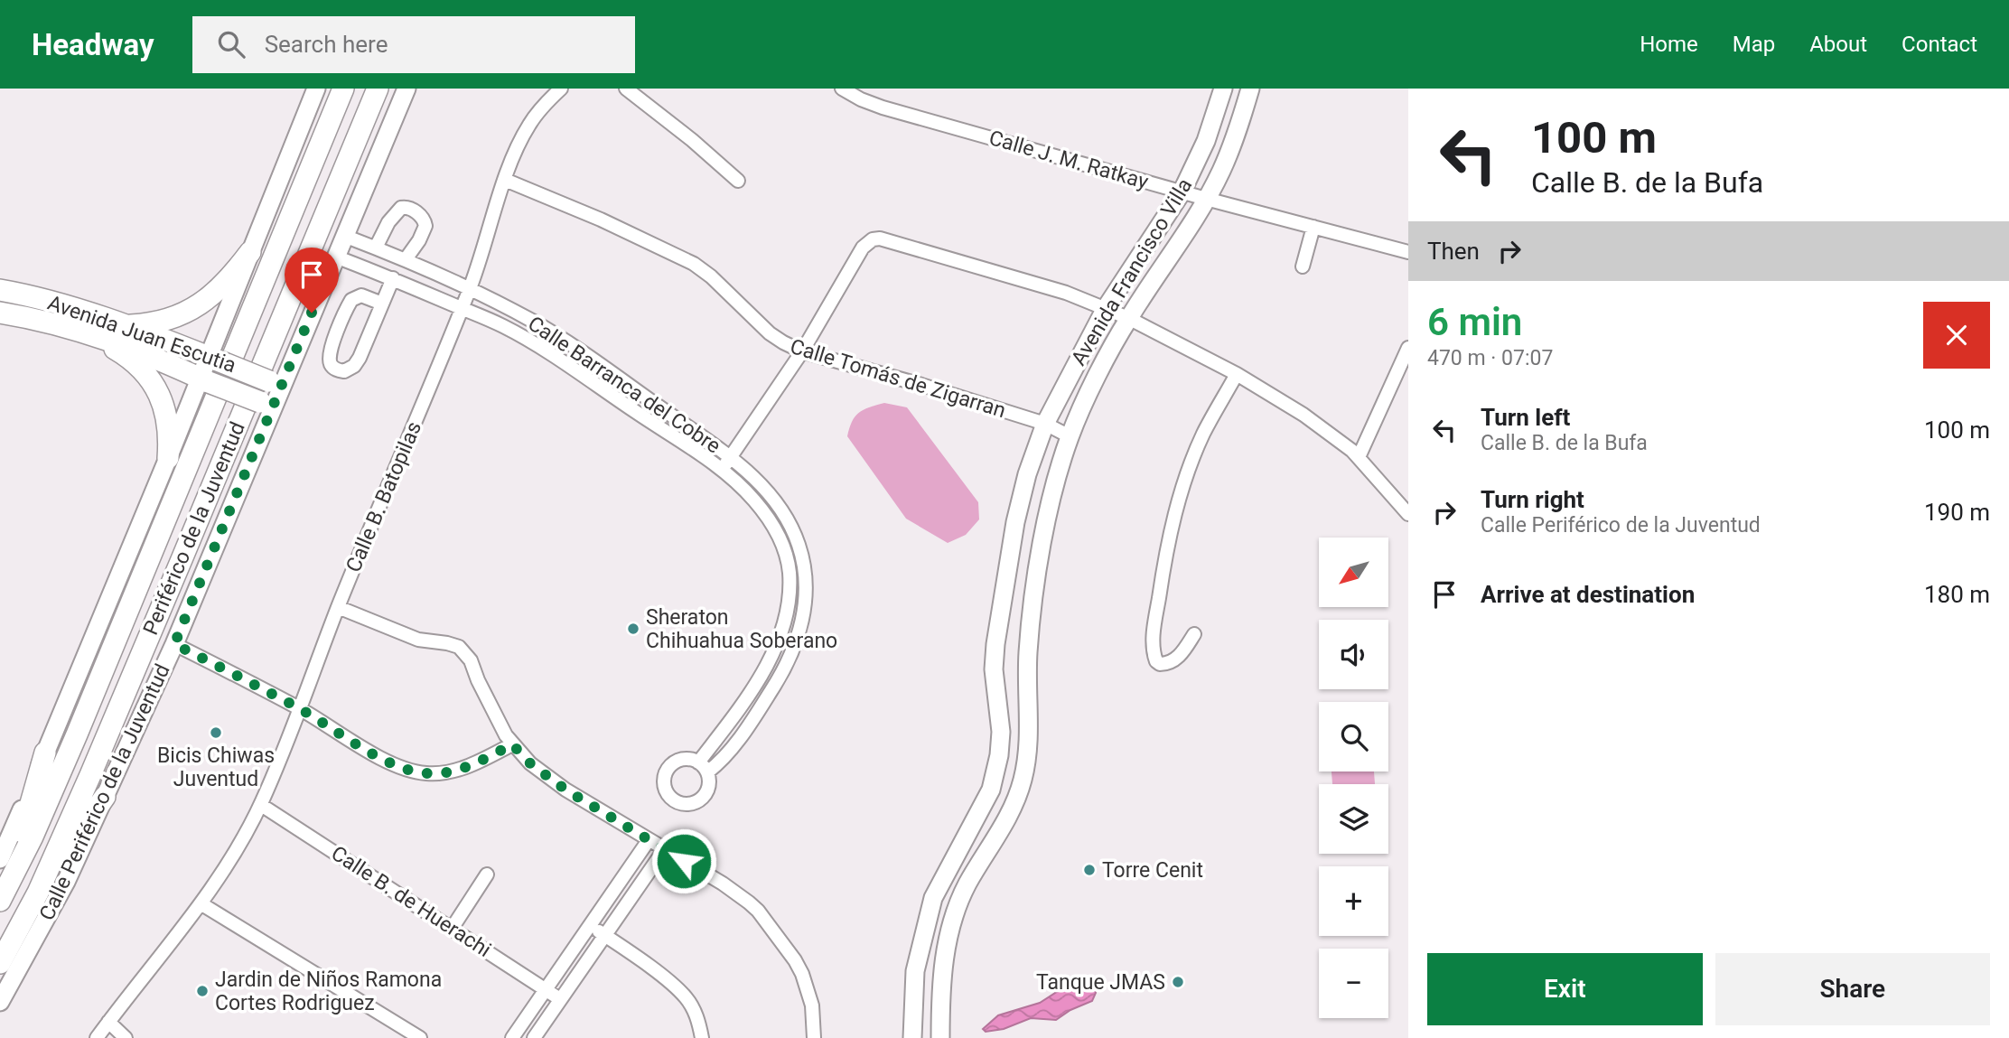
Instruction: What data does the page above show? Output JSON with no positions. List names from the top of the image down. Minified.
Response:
{"streets":{"main road":["Avenida Francisco Villa","Avenida Juan Escutia","Periférico de la Juventud","Calle Periférico de la Juventud"],"street":["Calle J. M. Ratkay","Calle Tomás de Zigarran","Calle Barranca del Cobre","Calle B. Batopilas","Calle B. de Huerachi"]},"crossings":[["Calle J. M. Ratkay","Avenida Francisco Villa"],["Avenida Francisco Villa","Calle Tomás de Zigarran"],["Avenida Juan Escutia","Calle Periférico de la Juventud"],["Calle Tomás de Zigarran","Calle B. Batopilas"],["Calle Barranca del Cobre","Calle B. Batopilas"],["Calle Barranca del Cobre","Calle Periférico de la Juventud"],["Calle B. Batopilas","Calle B. de Huerachi"]],"places":["Sheraton Chihuahua Soberano","Bicis Chiwas Juventud","Torre Cenit","Tanque JMAS","Jardin de Niños Ramona Cortes Rodriguez"],"north":"bottom left","page":{"header":"Headway","search":"Search here","nav":["Home","Map","About","Contact"],"turn":["100 m","Calle B. de la Bufa"],"then":"Then","heading":["6 min","470 m · 07:07"],"list":[{"name":"Turn left","note":"Calle B. de la Bufa","value":"100 m"},{"name":"Turn right","note":"Calle Periférico de la Juventud","value":"190 m"},{"name":"Arrive at destination","value":"180 m"}],"map_buttons":["+","−"],"buttons":["Exit","Share"]}}
